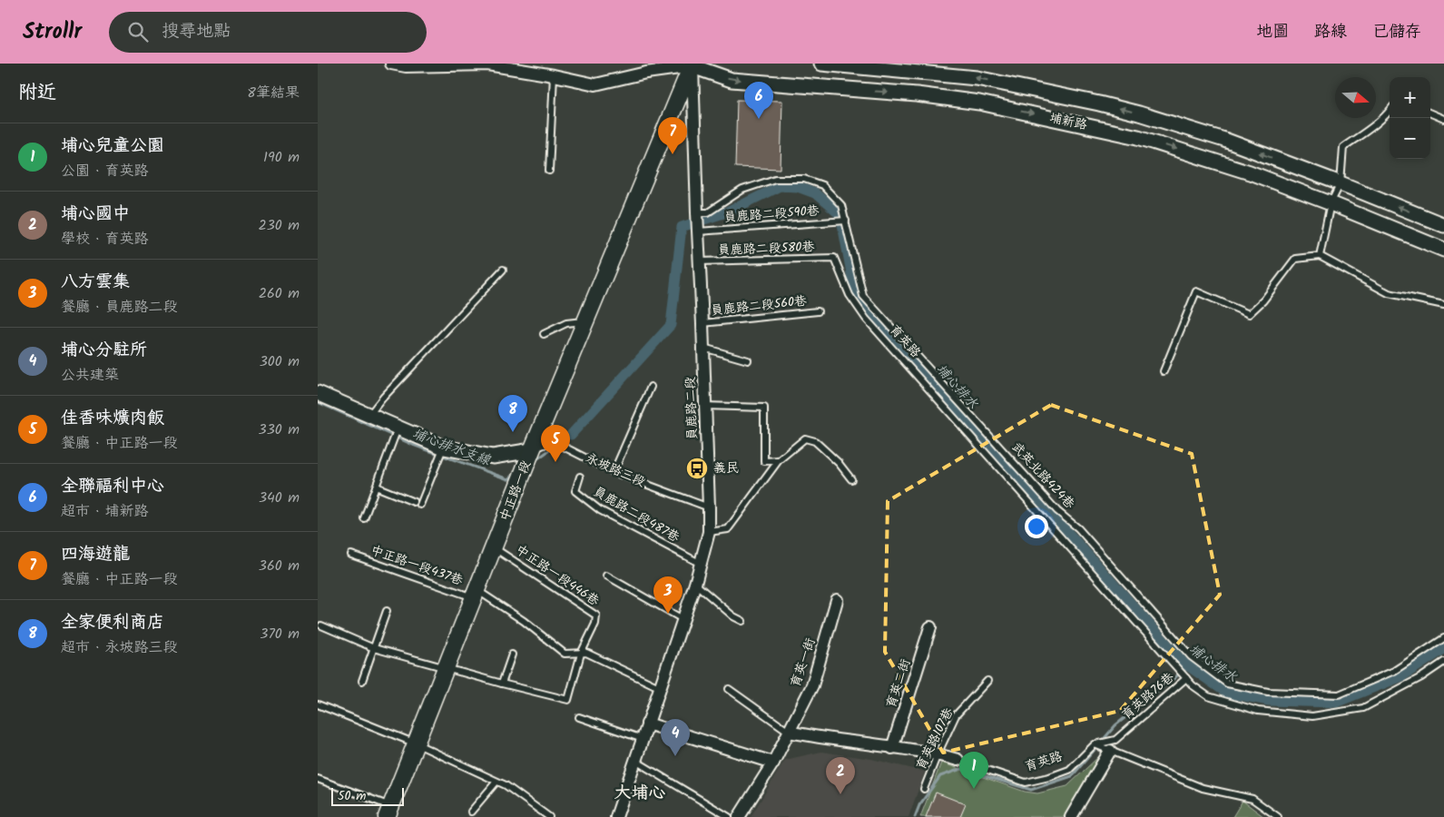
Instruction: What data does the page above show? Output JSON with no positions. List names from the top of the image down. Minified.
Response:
{"streets":{"main road":["中正路一段"],"street":["埔新路","育英路","員鹿路二段","永坡路三段","育英一街","育英二街"],"lane":["員鹿路二段590巷","員鹿路二段580巷","員鹿路二段560巷","武英北路424巷","員鹿路二段487巷","中正路一段437巷","中正路一段446巷","育英路76巷","育英路107巷"]},"crossings":[["埔新路","員鹿路二段"],["埔新路","中正路一段"],["員鹿路二段590巷","員鹿路二段"],["員鹿路二段590巷","武英北路424巷"],["員鹿路二段580巷","育英路"],["員鹿路二段580巷","員鹿路二段"],["員鹿路二段560巷","員鹿路二段"],["育英路","育英一街"],["育英路","育英二街"],["育英路","育英路76巷"],["育英路","育英路107巷"],["員鹿路二段","永坡路三段"],["員鹿路二段","武英北路424巷"],["員鹿路二段","中正路一段"],["員鹿路二段","員鹿路二段487巷"],["員鹿路二段","中正路一段437巷"],["永坡路三段","中正路一段"],["中正路一段","中正路一段437巷"],["中正路一段","中正路一段446巷"],["中正路一段437巷","中正路一段446巷"]],"districts":["大埔心"],"water":["埔心排水","埔心排水支線"],"places":{"bus stop":["義民"]},"scale_bar":"50 m","north":"right","page":{"header":"Strollr","search":"搜尋地點","nav":["地圖","路線","已儲存"],"heading":["附近","8筆結果"],"map_buttons":["+","−"],"pins":["6","7","8","5","3","4","1","2"],"list":[{"mark":"1","name":"埔心兒童公園","note":"公園 · 育英路","value":"190 m"},{"mark":"2","name":"埔心國中","note":"學校 · 育英路","value":"230 m"},{"mark":"3","name":"八方雲集","note":"餐廳 · 員鹿路二段","value":"260 m"},{"mark":"4","name":"埔心分駐所","note":"公共建築","value":"300 m"},{"mark":"5","name":"佳香味爌肉飯","note":"餐廳 · 中正路一段","value":"330 m"},{"mark":"6","name":"全聯福利中心","note":"超市 · 埔新路","value":"340 m"},{"mark":"7","name":"四海遊龍","note":"餐廳 · 中正路一段","value":"360 m"},{"mark":"8","name":"全家便利商店","note":"超市 · 永坡路三段","value":"370 m"}],"scale":"50 m"}}
